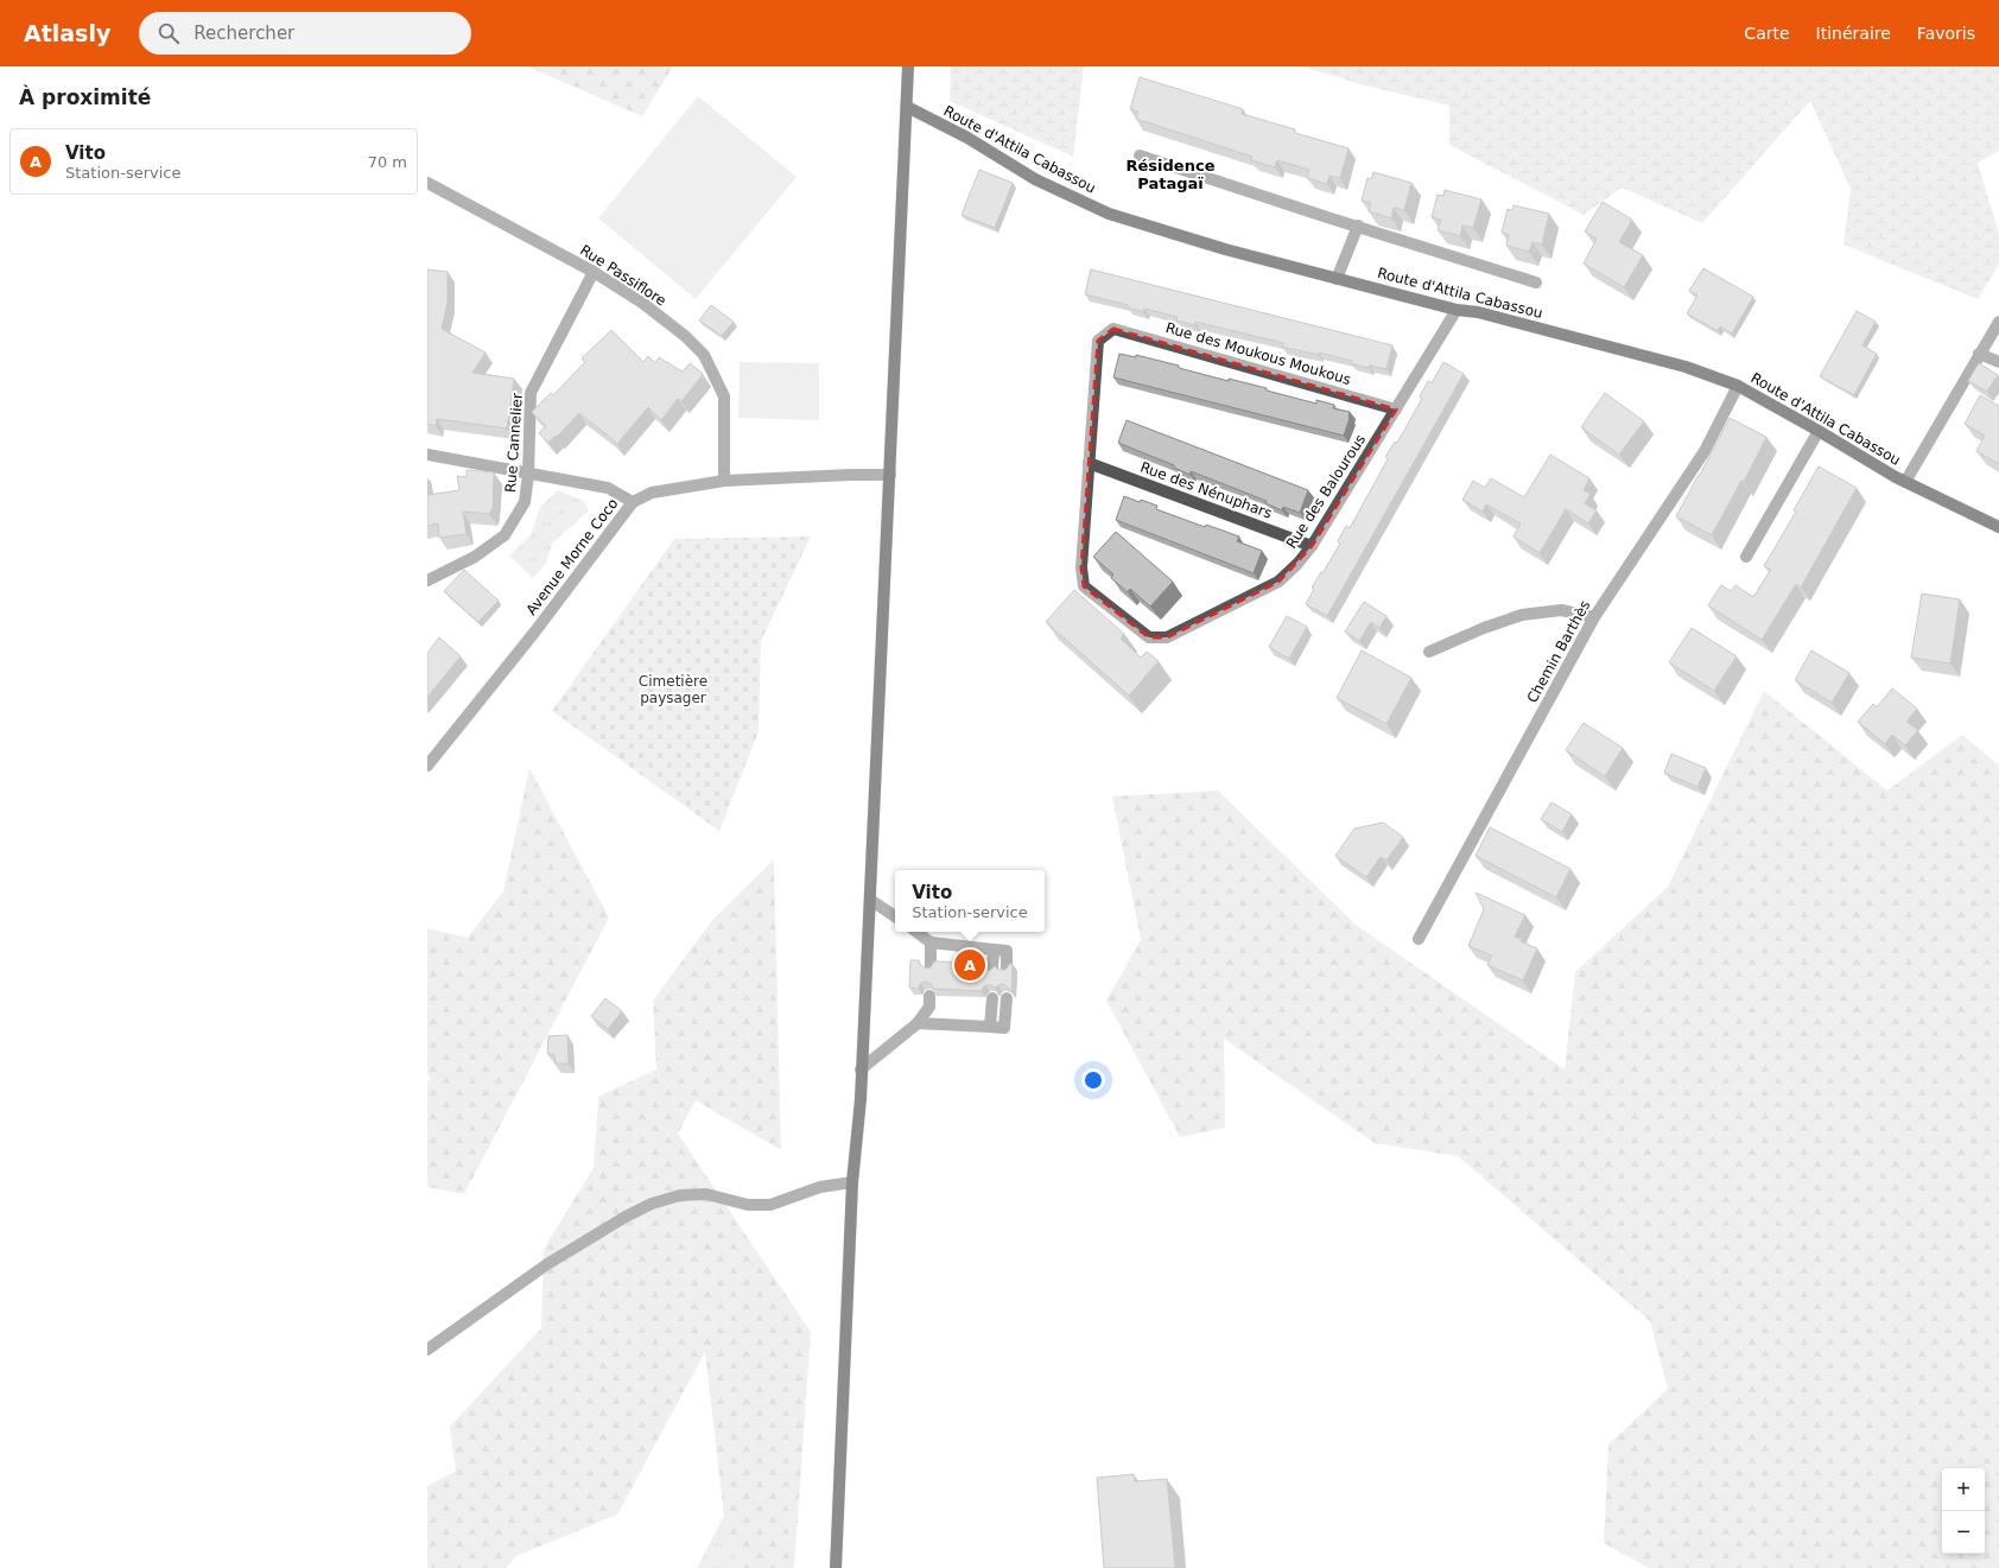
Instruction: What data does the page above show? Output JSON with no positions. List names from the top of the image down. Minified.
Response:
{"streets":{"main road":["Route d'Attila Cabassou"],"street":["Rue Passiflore","Rue des Moukous Moukous","Rue Cannelier","Rue des Nénuphars","Rue des Balourous","Avenue Morne Coco","Chemin Barthès"]},"crossings":[["Route d'Attila Cabassou","Rue des Balourous"],["Route d'Attila Cabassou","Chemin Barthès"],["Rue Passiflore","Rue Cannelier"],["Rue Passiflore","Avenue Morne Coco"],["Rue des Moukous Moukous","Rue des Balourous"],["Rue des Nénuphars","Rue des Balourous"]],"districts":["Résidence Patagaï"],"parks":["Cimetière paysager"],"page":{"header":"Atlasly","search":"Rechercher","nav":["Carte","Itinéraire","Favoris"],"heading":"À proximité","list":[{"mark":"A","name":"Vito","note":"Station-service","value":"70 m"}],"popup":["Vito","Station-service"],"pins":"A","map_buttons":["+","−"]}}
